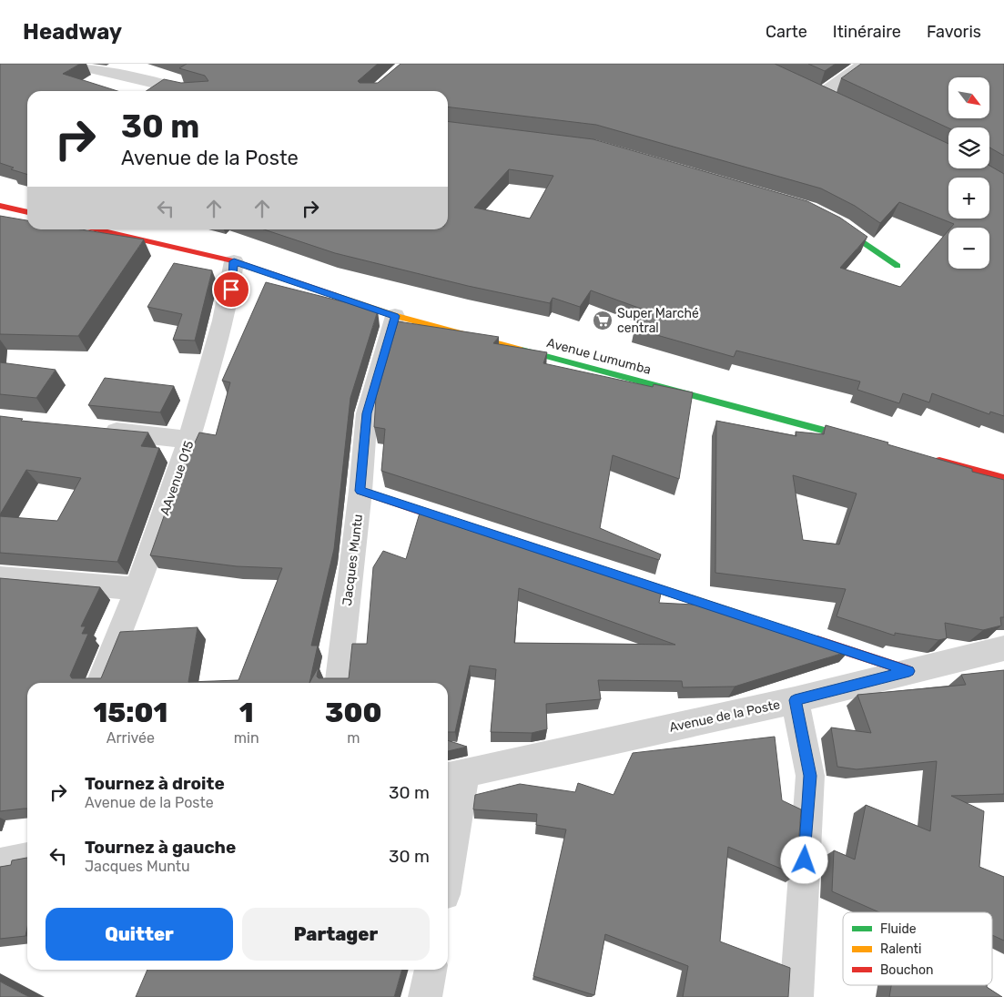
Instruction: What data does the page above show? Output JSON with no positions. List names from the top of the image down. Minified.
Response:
{"streets":{"main road":["Avenue Lumumba"],"street":["AAvenue O15","Jacques Muntu","Avenue de la Poste"]},"crossings":[["Avenue Lumumba","AAvenue O15"],["Avenue Lumumba","Jacques Muntu"]],"places":{"supermarket":["Super Marché central"]},"legend":["Fluide","Ralenti","Bouchon"],"north":"bottom right","page":{"header":"Headway","nav":["Carte","Itinéraire","Favoris"],"map_buttons":["+","−"],"turn":["30 m","Avenue de la Poste"],"eta":["15:01","Arrivée","1","min","300","m"],"list":[{"name":"Tournez à droite","note":"Avenue de la Poste","value":"30 m"},{"name":"Tournez à gauche","note":"Jacques Muntu","value":"30 m"}],"buttons":["Quitter","Partager"]}}
